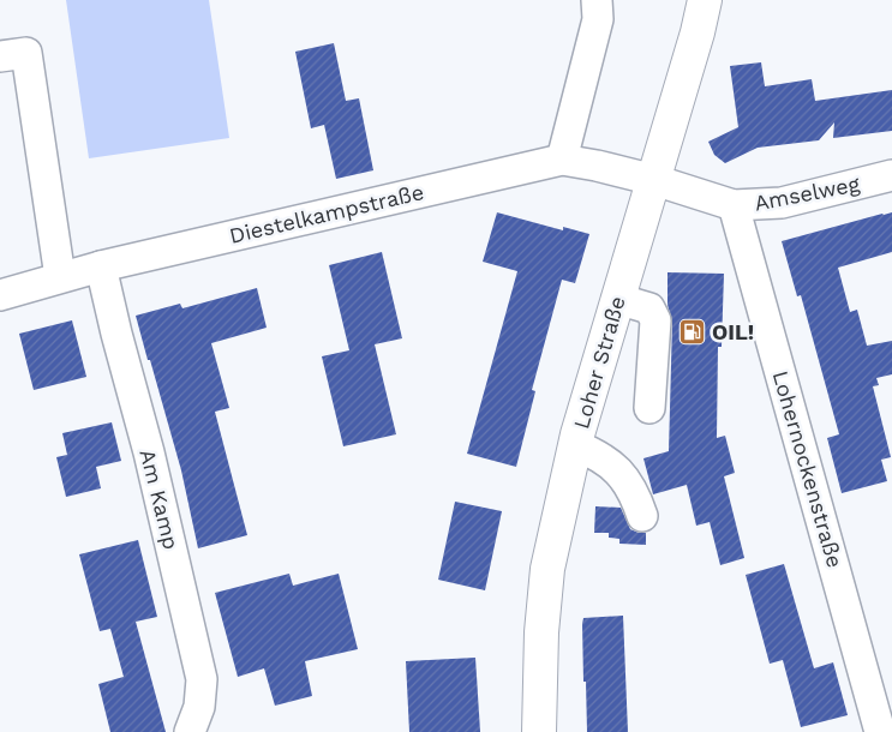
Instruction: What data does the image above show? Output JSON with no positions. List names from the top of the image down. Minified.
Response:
{"streets":{"main road":["Loher Straße"],"street":["Amselweg","Diestelkampstraße","Lohernockenstraße","Am Kamp"]},"crossings":[["Amselweg","Diestelkampstraße"],["Amselweg","Loher Straße"],["Amselweg","Lohernockenstraße"],["Diestelkampstraße","Loher Straße"],["Diestelkampstraße","Am Kamp"]],"places":{"fuel station":["OIL!"]}}
